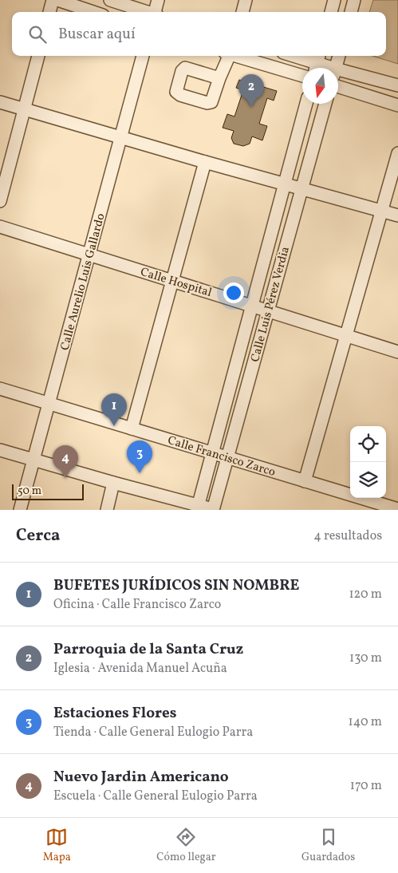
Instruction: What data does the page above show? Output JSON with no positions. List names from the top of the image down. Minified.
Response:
{"streets":{"street":["Calle Aurelio Luis Gallardo","Calle Hospital","Calle Luis Pérez Verdia","Calle Francisco Zarco"]},"crossings":[["Calle Aurelio Luis Gallardo","Calle Hospital"],["Calle Aurelio Luis Gallardo","Calle Francisco Zarco"],["Calle Hospital","Calle Luis Pérez Verdia"],["Calle Luis Pérez Verdia","Calle Francisco Zarco"]],"scale_bar":"50 m","north":"bottom","page":{"search":"Buscar aquí","pins":["2","1","3","4"],"scale":"50 m","heading":["Cerca","4 resultados"],"list":[{"mark":"1","name":"BUFETES JURÍDICOS SIN NOMBRE","note":"Oficina · Calle Francisco Zarco","value":"120 m"},{"mark":"2","name":"Parroquia de la Santa Cruz","note":"Iglesia · Avenida Manuel Acuña","value":"130 m"},{"mark":"3","name":"Estaciones Flores","note":"Tienda · Calle General Eulogio Parra","value":"140 m"},{"mark":"4","name":"Nuevo Jardin Americano","note":"Escuela · Calle General Eulogio Parra","value":"170 m"}],"nav":["Mapa","Cómo llegar","Guardados"]}}
